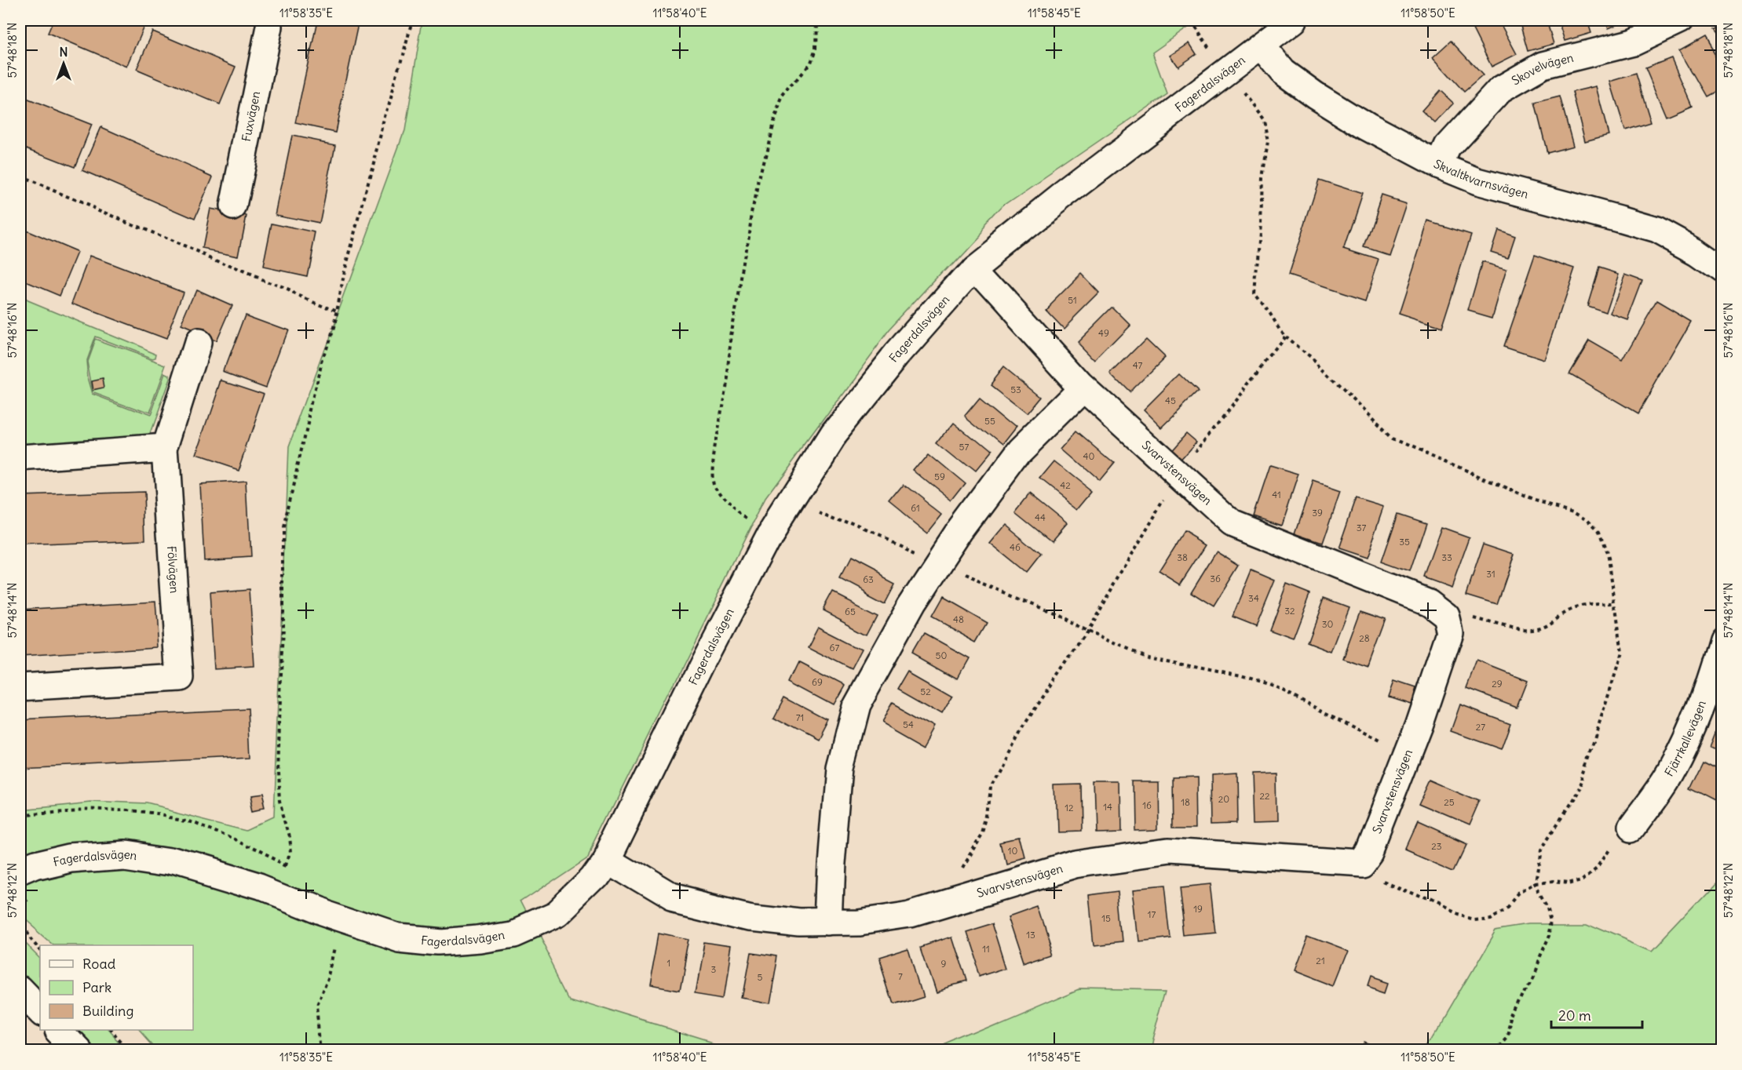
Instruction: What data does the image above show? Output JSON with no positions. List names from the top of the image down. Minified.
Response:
{"streets":{"street":["Skovelvägen","Fagerdalsvägen","Fuxvägen","Skvaltkvarnsvägen","Svarvstensvägen","Fölvägen","Fjärrkallevägen"]},"crossings":[["Skovelvägen","Skvaltkvarnsvägen"],["Fagerdalsvägen","Skvaltkvarnsvägen"],["Fagerdalsvägen","Svarvstensvägen"]],"house_numbers":["51","49","47","53","45","55","57","40","59","42","41","61","39","44","37","35","46","38","33","31","36","63","34","32","65","48","30","28","67","50","69","29","52","71","54","27","22","20","18","25","16","14","12","23","10","19","17","15","13","11","21","1","9","3","7","5"],"legend":["Road","Park","Building"],"scale_bar":"20 m","north":"top","coordinates":["11°58'35\"E","11°58'40\"E","11°58'45\"E","11°58'50\"E","57°48'18\"N","57°48'16\"N","57°48'14\"N","57°48'12\"N"]}
